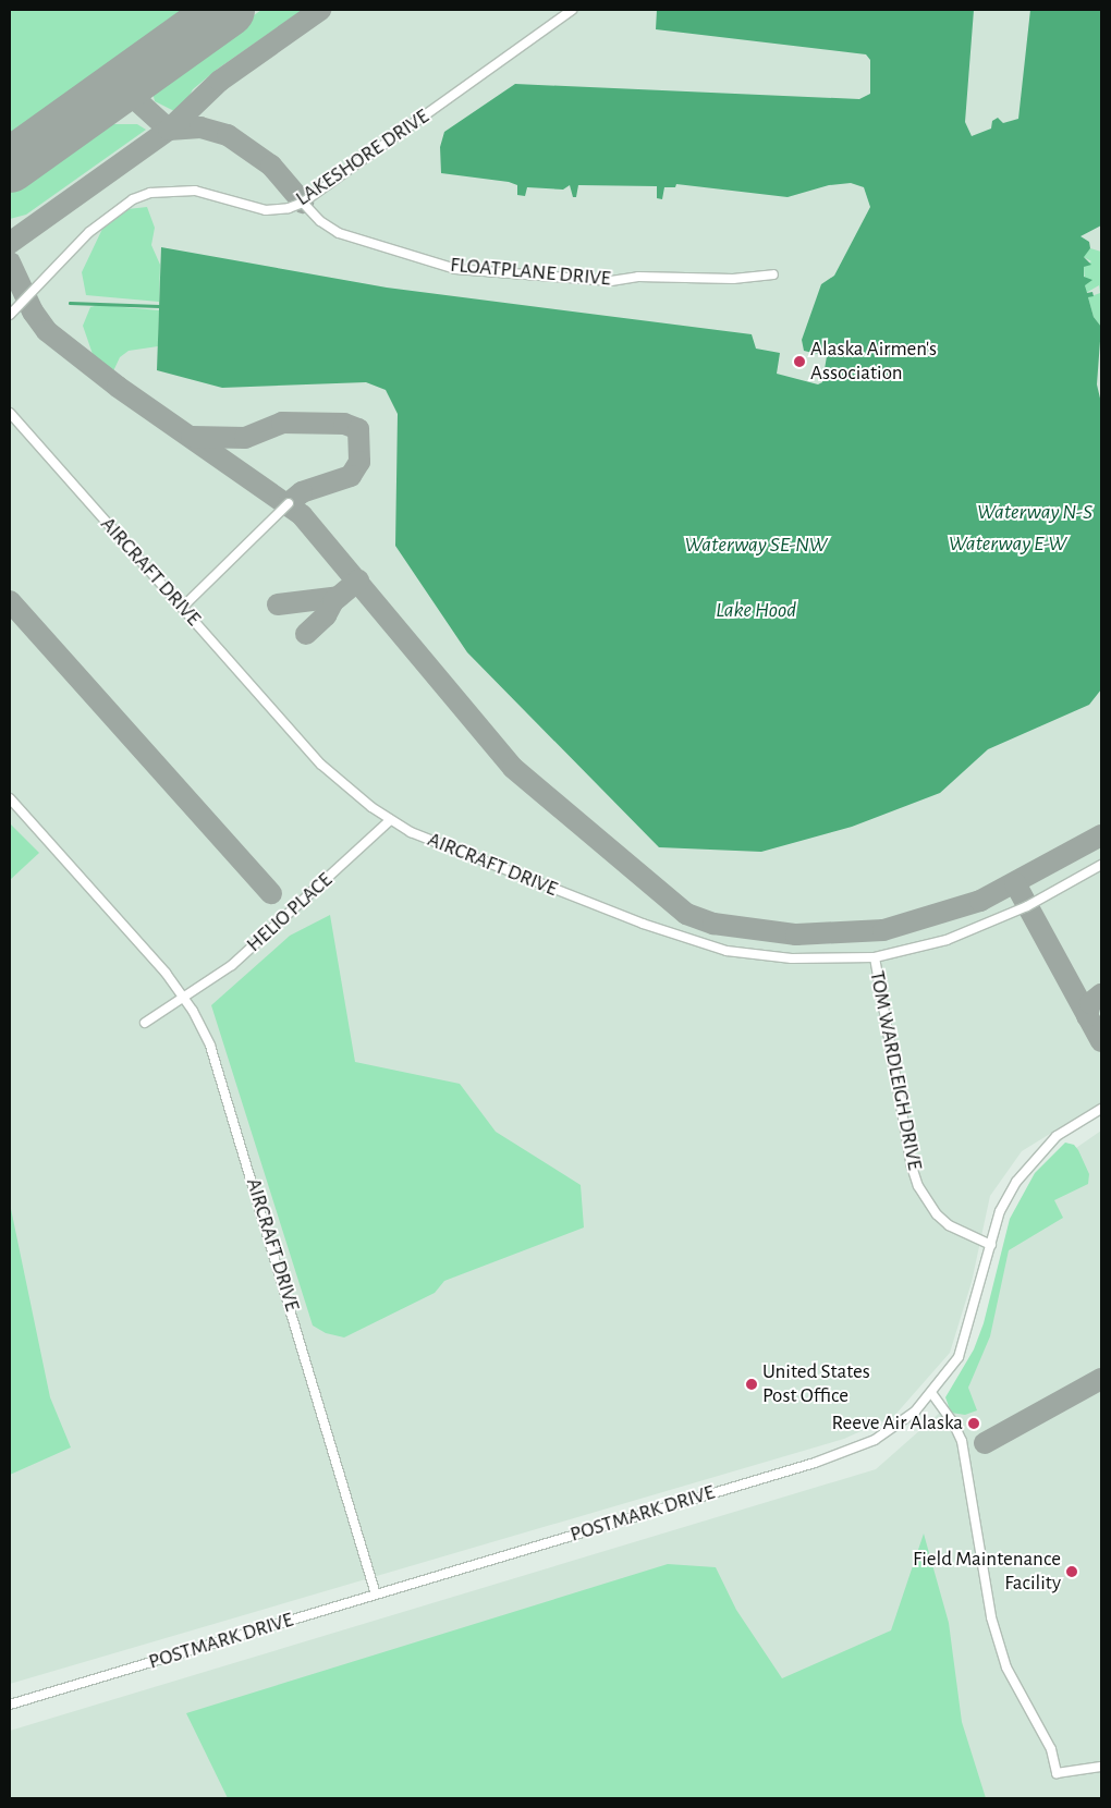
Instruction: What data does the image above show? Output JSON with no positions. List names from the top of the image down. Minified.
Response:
{"streets":{"street":["LAKESHORE DRIVE","FLOATPLANE DRIVE","AIRCRAFT DRIVE","HELIO PLACE","TOM WARDLEIGH DRIVE","POSTMARK DRIVE"]},"crossings":[["LAKESHORE DRIVE","FLOATPLANE DRIVE"],["AIRCRAFT DRIVE","HELIO PLACE"],["AIRCRAFT DRIVE","TOM WARDLEIGH DRIVE"],["AIRCRAFT DRIVE","POSTMARK DRIVE"],["TOM WARDLEIGH DRIVE","POSTMARK DRIVE"]],"water":["Waterway N-S","Waterway E-W","Waterway SE-NW","Lake Hood"],"places":["Alaska Airmen's Association","United States Post Office","Reeve Air Alaska","Field Maintenance Facility"]}
